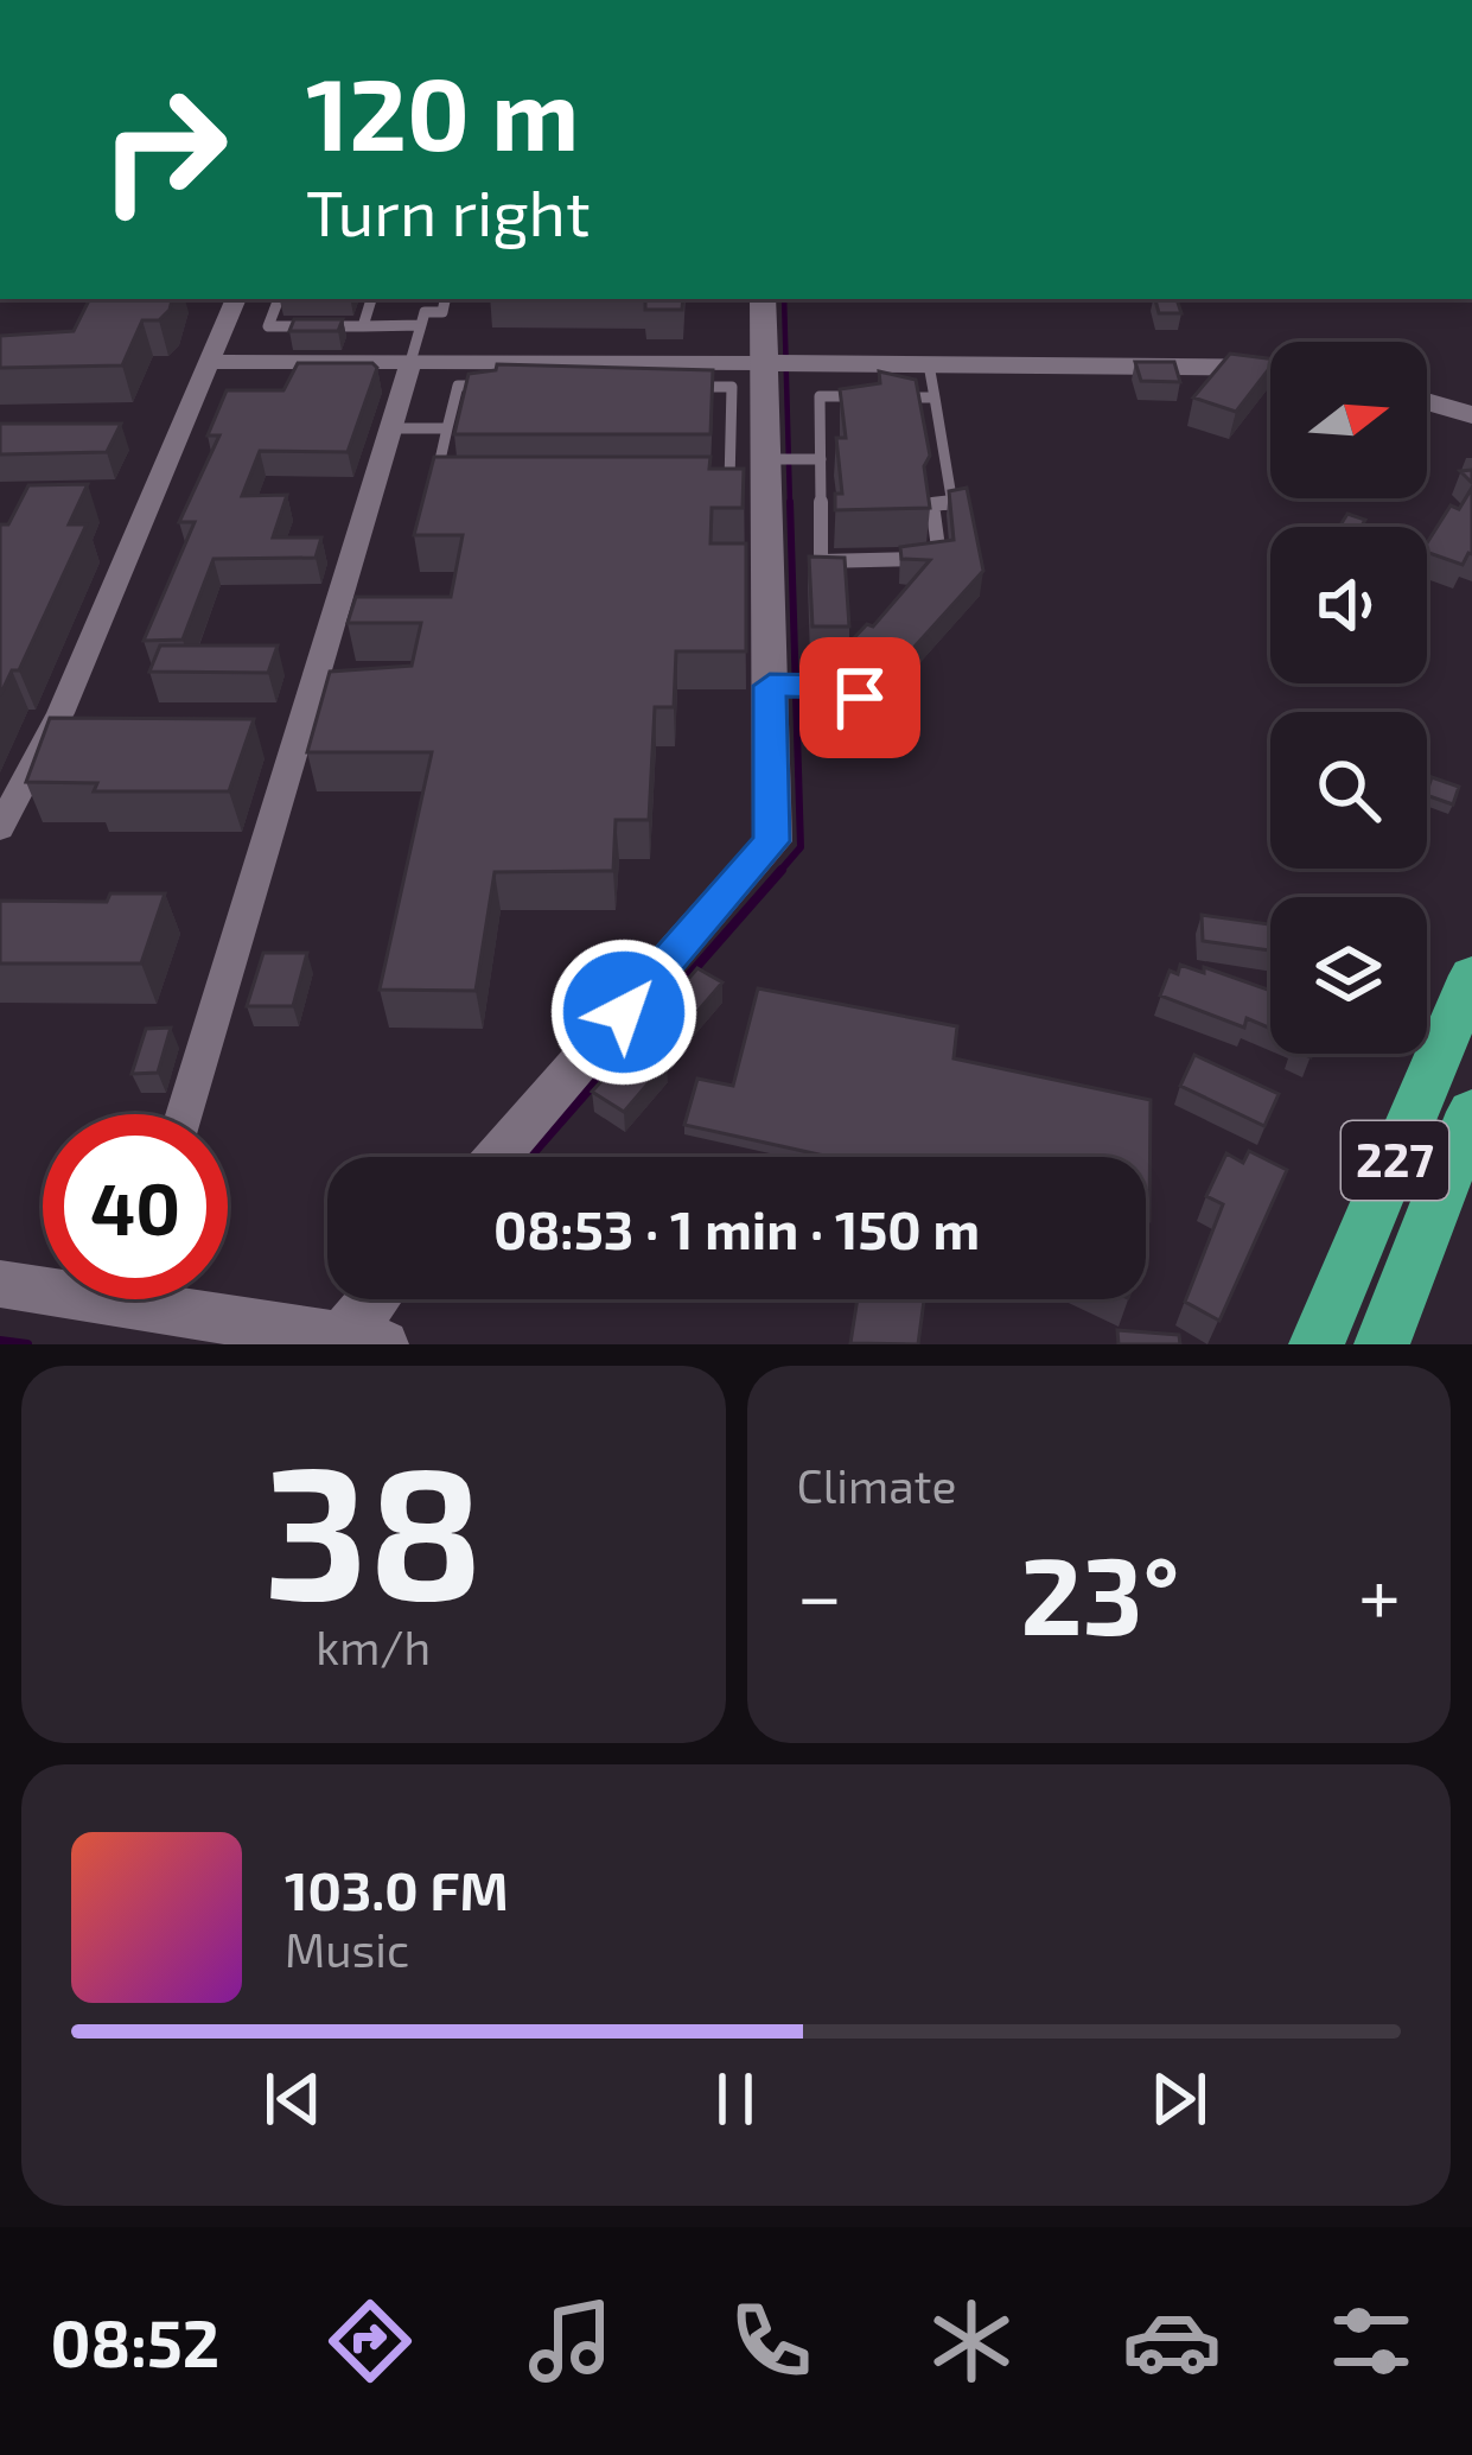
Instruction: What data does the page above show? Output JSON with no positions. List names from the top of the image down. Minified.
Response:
{"streets":{"highway":["227"]},"north":"right","page":{"turn":["120 m","Turn right"],"limit":"40","trip":"08:53 · 1 min · 150 m","tile":[["38","km/h"],"Climate"],"heat":["−","23°","+"],"song":["103.0 FM","Music"],"tabs":"08:52"}}
